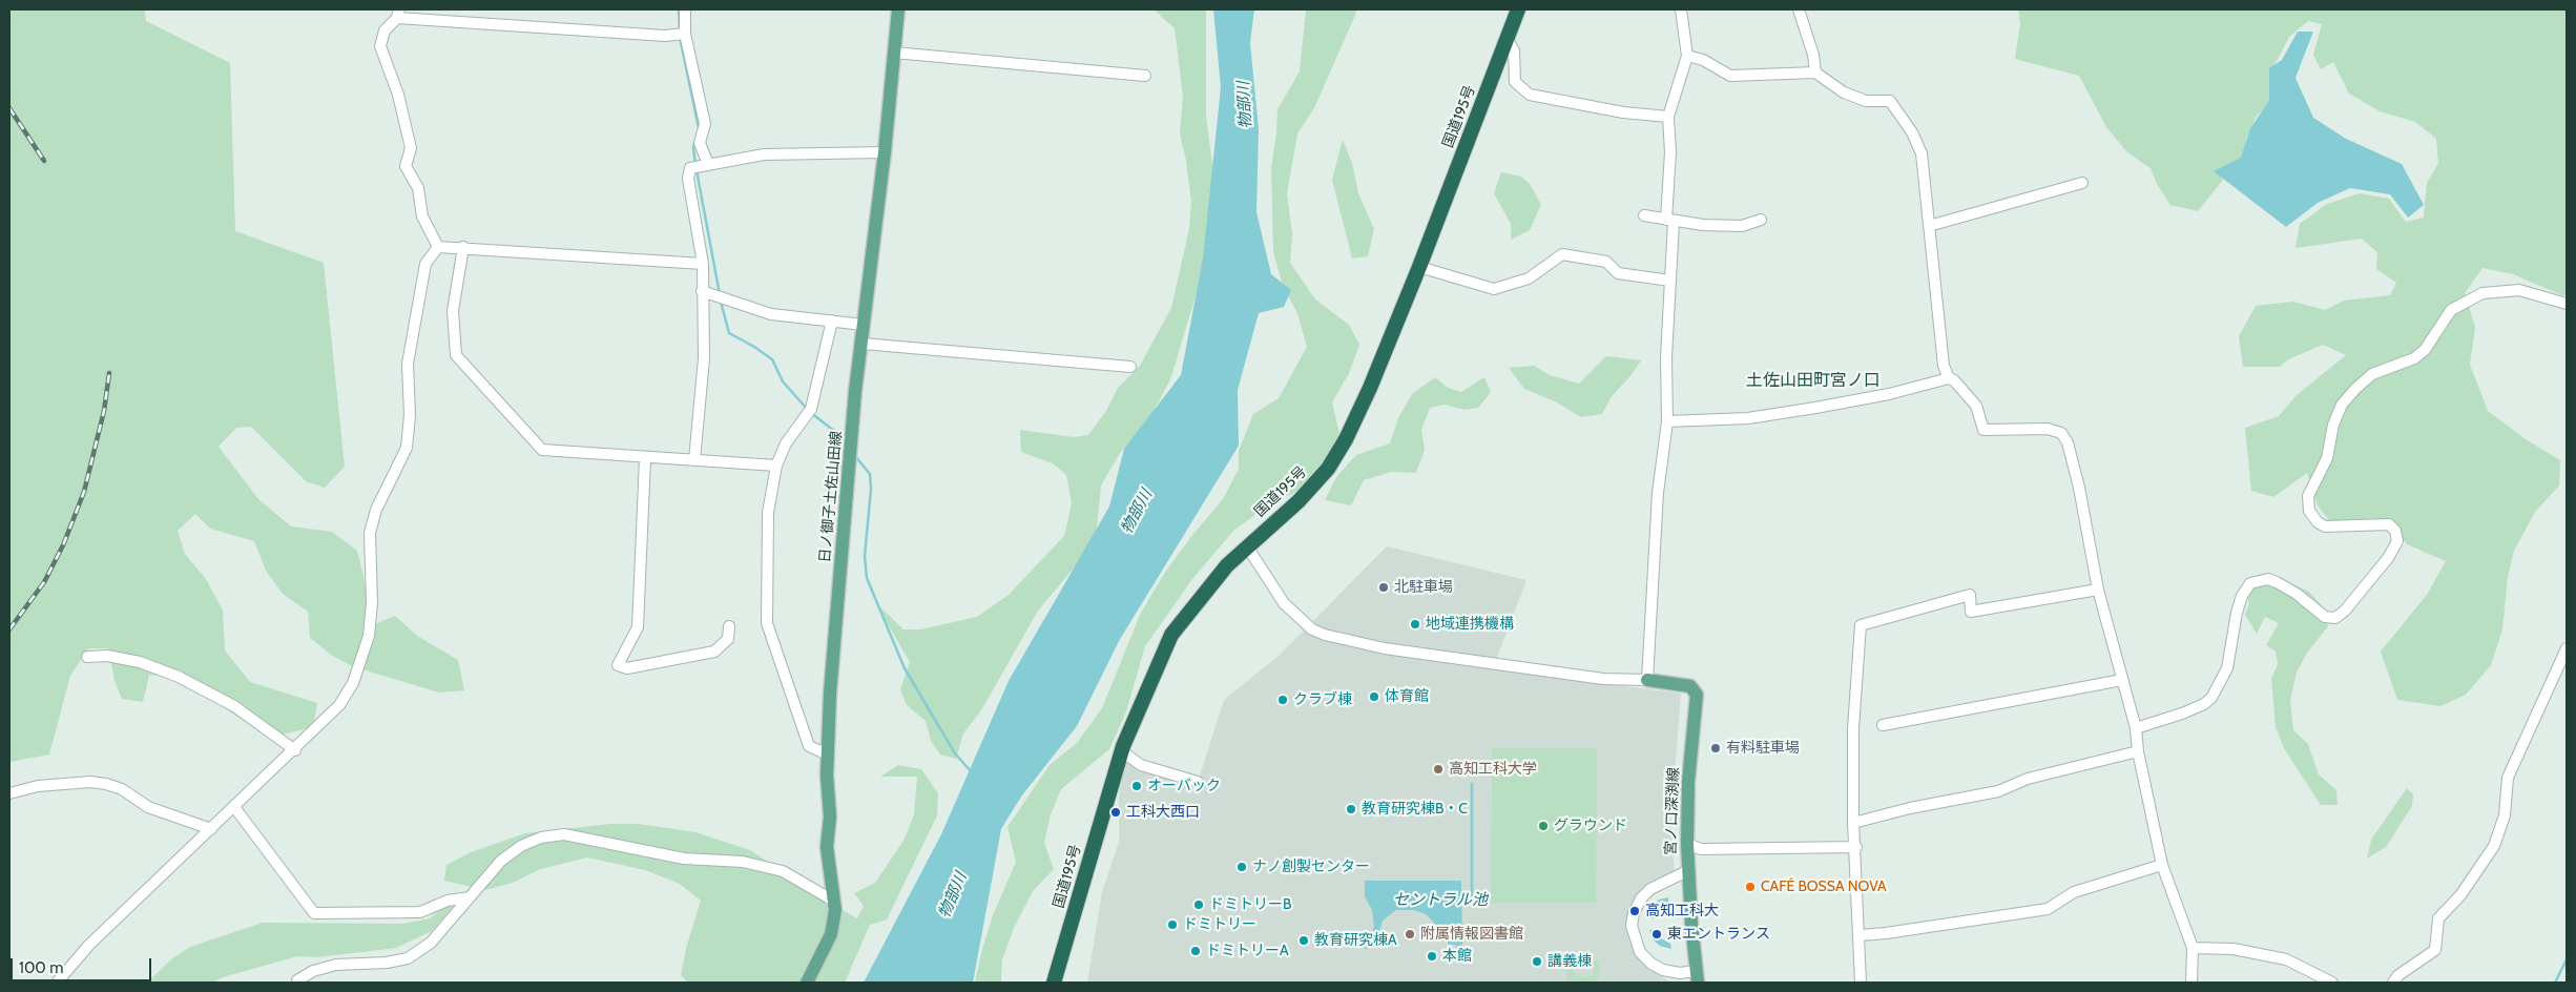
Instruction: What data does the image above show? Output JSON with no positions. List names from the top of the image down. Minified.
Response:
{"streets":{"highway":["国道195号"],"main road":["日ノ御子土佐山田線","宮ノ口深渕線"]},"districts":["土佐山田町宮ノ口"],"water":["物部川","セントラル池"],"places":["北駐車場","地域連携機構","体育館","クラブ棟","有料駐車場","高知工科大学","オーバック","教育研究棟B・C","工科大西口","グラウンド","ナノ創製センター","CAFÉ BOSSA NOVA","ドミトリーB","高知工科大","ドミトリー","附属情報図書館","東エントランス","教育研究棟A","ドミトリーA","本館","講義棟"],"scale_bar":"100 m"}
